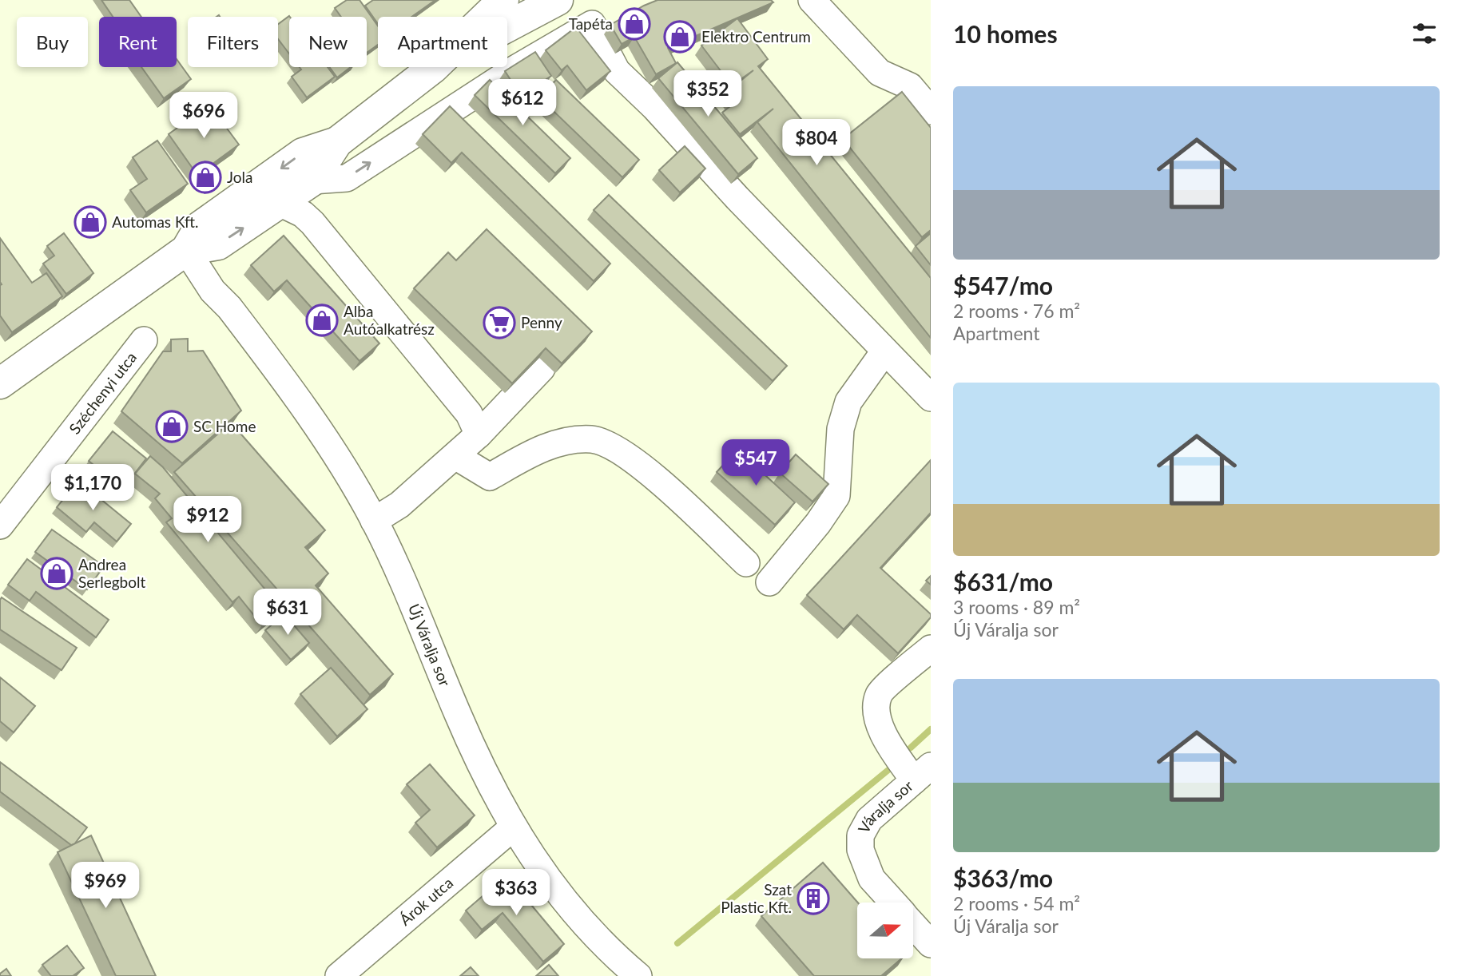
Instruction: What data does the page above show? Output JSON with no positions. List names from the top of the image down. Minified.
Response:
{"streets":{"street":["Széchenyi utca","Új Váralja sor","Váralja sor","Árok utca"]},"crossings":[["Új Váralja sor","Árok utca"]],"places":{"shop":["Tapéta","Elektro Centrum","Jola","Automas Kft.","Alba Autóalkatrész","SC Home","Andrea Serlegbolt"],"supermarket":["Penny"],"building":["Szat Plastic Kft."]},"north":"right","page":{"heading":"10 homes","chip":["Buy","Rent","Filters","New","Apartment"],"list":[{"name":"$547/mo","note":"2 rooms · 76 m² · Apartment"},{"name":"$631/mo","note":"3 rooms · 89 m² · Új Váralja sor"},{"name":"$363/mo","note":"2 rooms · 54 m² · Új Váralja sor"}],"price":["$352","$612","$696","$804","$547","$1,170","$912","$631","$969","$363"]}}
